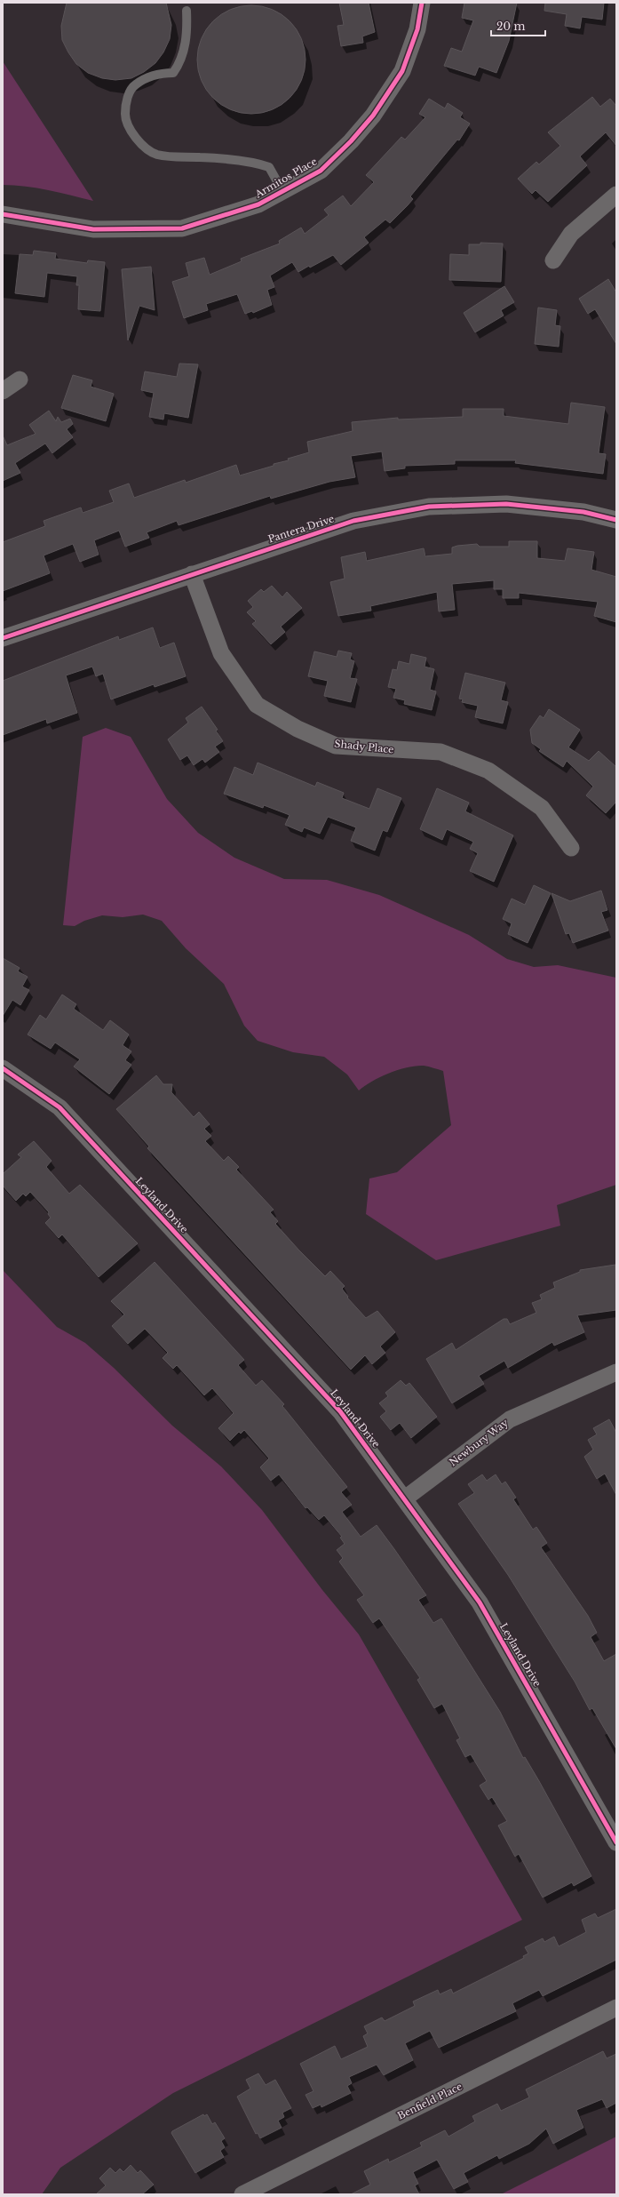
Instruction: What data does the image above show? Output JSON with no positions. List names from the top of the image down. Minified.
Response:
{"streets":{"street":["Armitos Place","Pantera Drive","Shady Place","Leyland Drive","Newbury Way","Benfield Place"]},"crossings":[["Pantera Drive","Shady Place"],["Leyland Drive","Newbury Way"]],"scale_bar":"20 m"}
